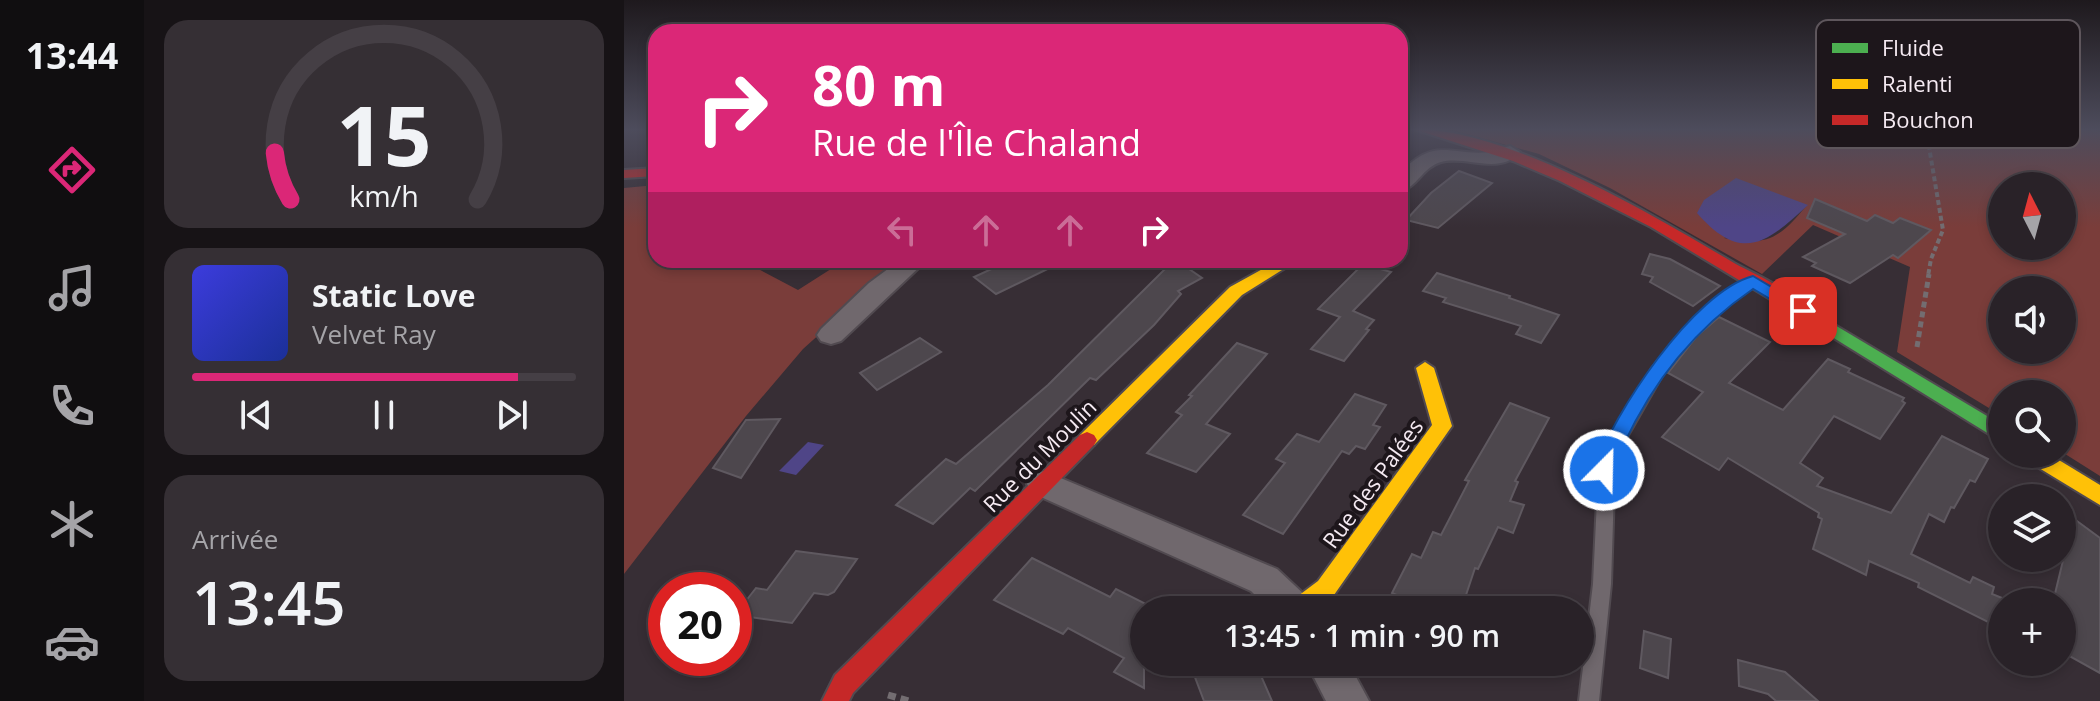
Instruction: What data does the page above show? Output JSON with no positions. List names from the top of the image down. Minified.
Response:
{"streets":{"street":["Rue du Moulin","Rue des Palées"]},"legend":["Fluide","Ralenti","Bouchon"],"north":"top","page":{"tabs":"13:44","turn":["80 m","Rue de l'Île Chaland"],"map_buttons":"+","song":["Static Love","Velvet Ray"],"tile":["Arrivée","13:45"],"limit":"20","trip":"13:45 · 1 min · 90 m","gauge":["15","km/h"]}}
